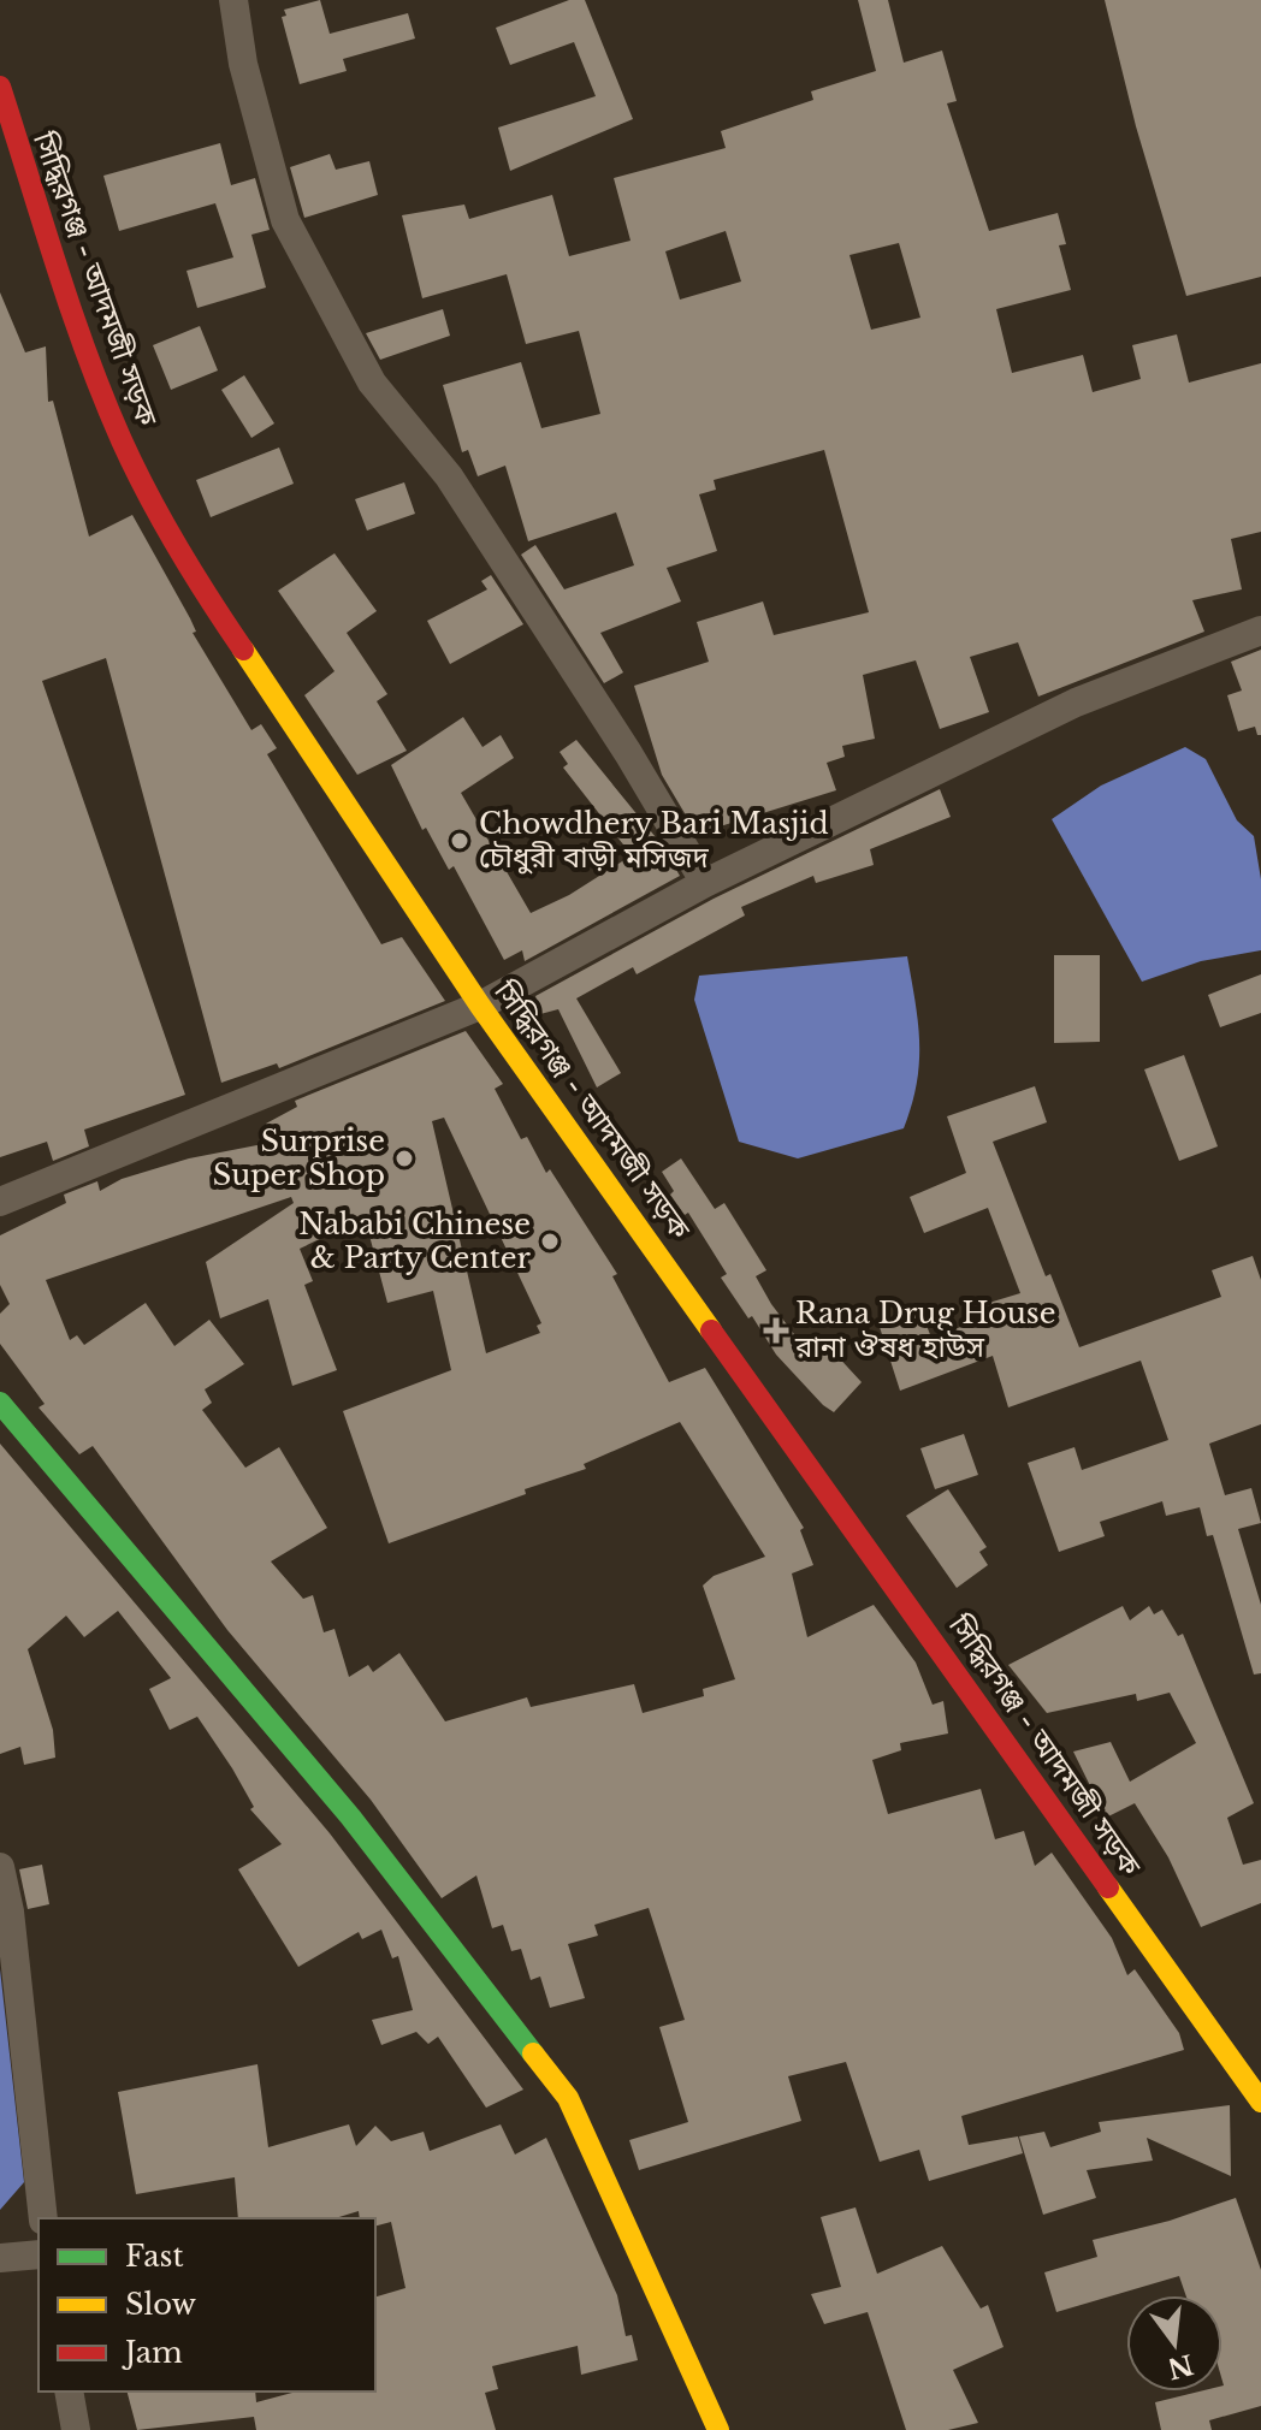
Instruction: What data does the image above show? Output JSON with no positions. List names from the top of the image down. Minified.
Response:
{"streets":{"main road":["সিদ্ধিরগঞ্জ - আদমজী সড়ক"]},"places":{"other":["Chowdhery Bari Masjid চৌধুরী বাড়ী মসিজদ","Surprise Super Shop","Nababi Chinese & Party Center"],"health":["Rana Drug House রানা ঔষধ হাউস"]},"legend":["Fast","Slow","Jam"],"north":"bottom"}
